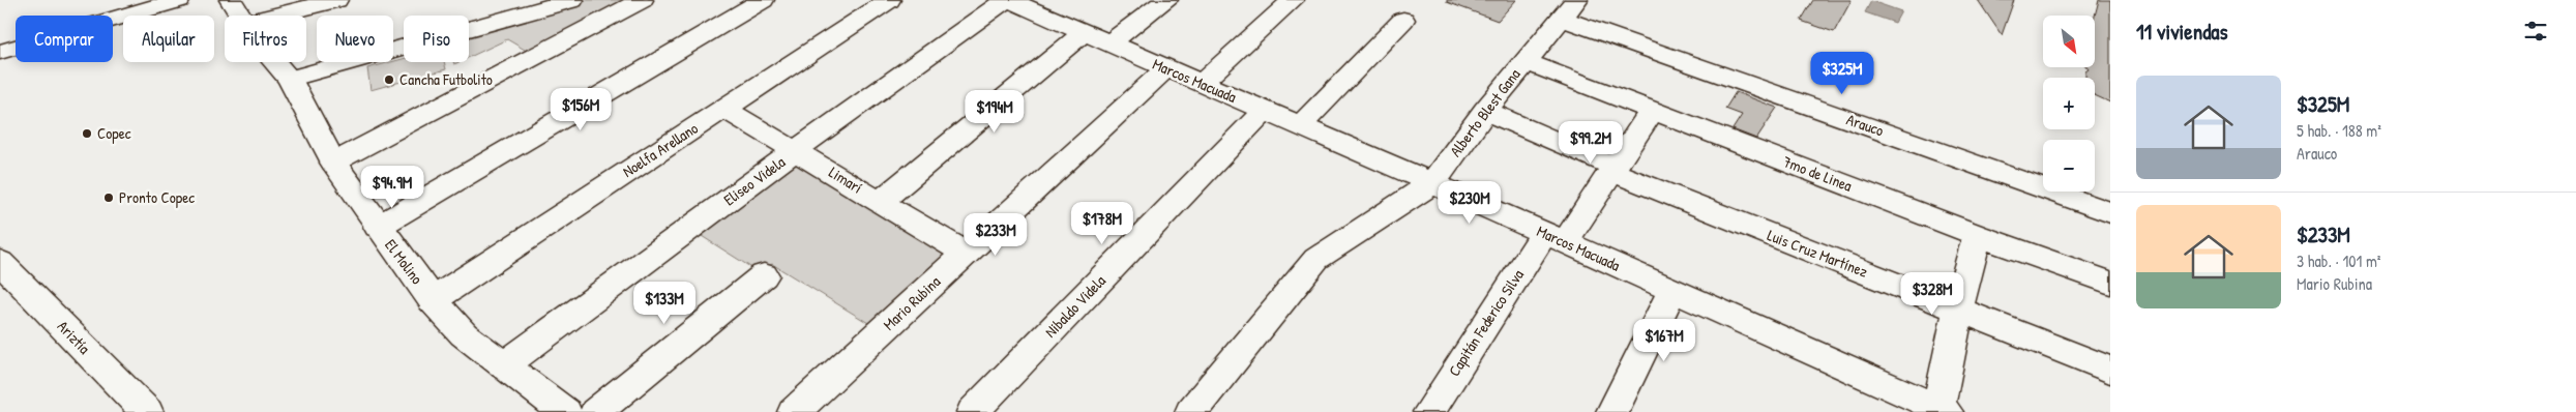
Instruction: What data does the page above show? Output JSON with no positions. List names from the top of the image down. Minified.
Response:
{"streets":{"main road":["Marcos Macuada","Alberto Blest Gana","Arauco","Noelfa Arellano","7mo de Linea","Limarí","Eliseo Videla","Luis Cruz Martínez","El Molino","Mario Rubina","Nibaldo Videla","Capitán Federico Silva","Ariztía"]},"crossings":[["Marcos Macuada","Alberto Blest Gana"],["Marcos Macuada","Eliseo Videla"],["Marcos Macuada","Mario Rubina"],["Marcos Macuada","Nibaldo Videla"],["Marcos Macuada","Capitán Federico Silva"],["Alberto Blest Gana","Arauco"],["Alberto Blest Gana","7mo de Linea"],["Alberto Blest Gana","Luis Cruz Martínez"],["Noelfa Arellano","Limarí"],["Noelfa Arellano","El Molino"],["7mo de Linea","Capitán Federico Silva"],["Limarí","Eliseo Videla"],["Limarí","Mario Rubina"],["Eliseo Videla","El Molino"],["Luis Cruz Martínez","Capitán Federico Silva"]],"places":["Cancha Futbolito","Copec","Pronto Copec"],"north":"bottom right","page":{"heading":"11 viviendas","map_buttons":["+","−"],"chip":["Comprar","Alquilar","Filtros","Nuevo","Piso"],"price":["$325M","$156M","$194M","$99.2M","$94.9M","$230M","$178M","$233M","$328M","$133M","$167M"],"list":[{"name":"$325M","note":"5 hab. · 188 m² · Arauco"},{"name":"$233M","note":"3 hab. · 101 m² · Mario Rubina"}]}}
